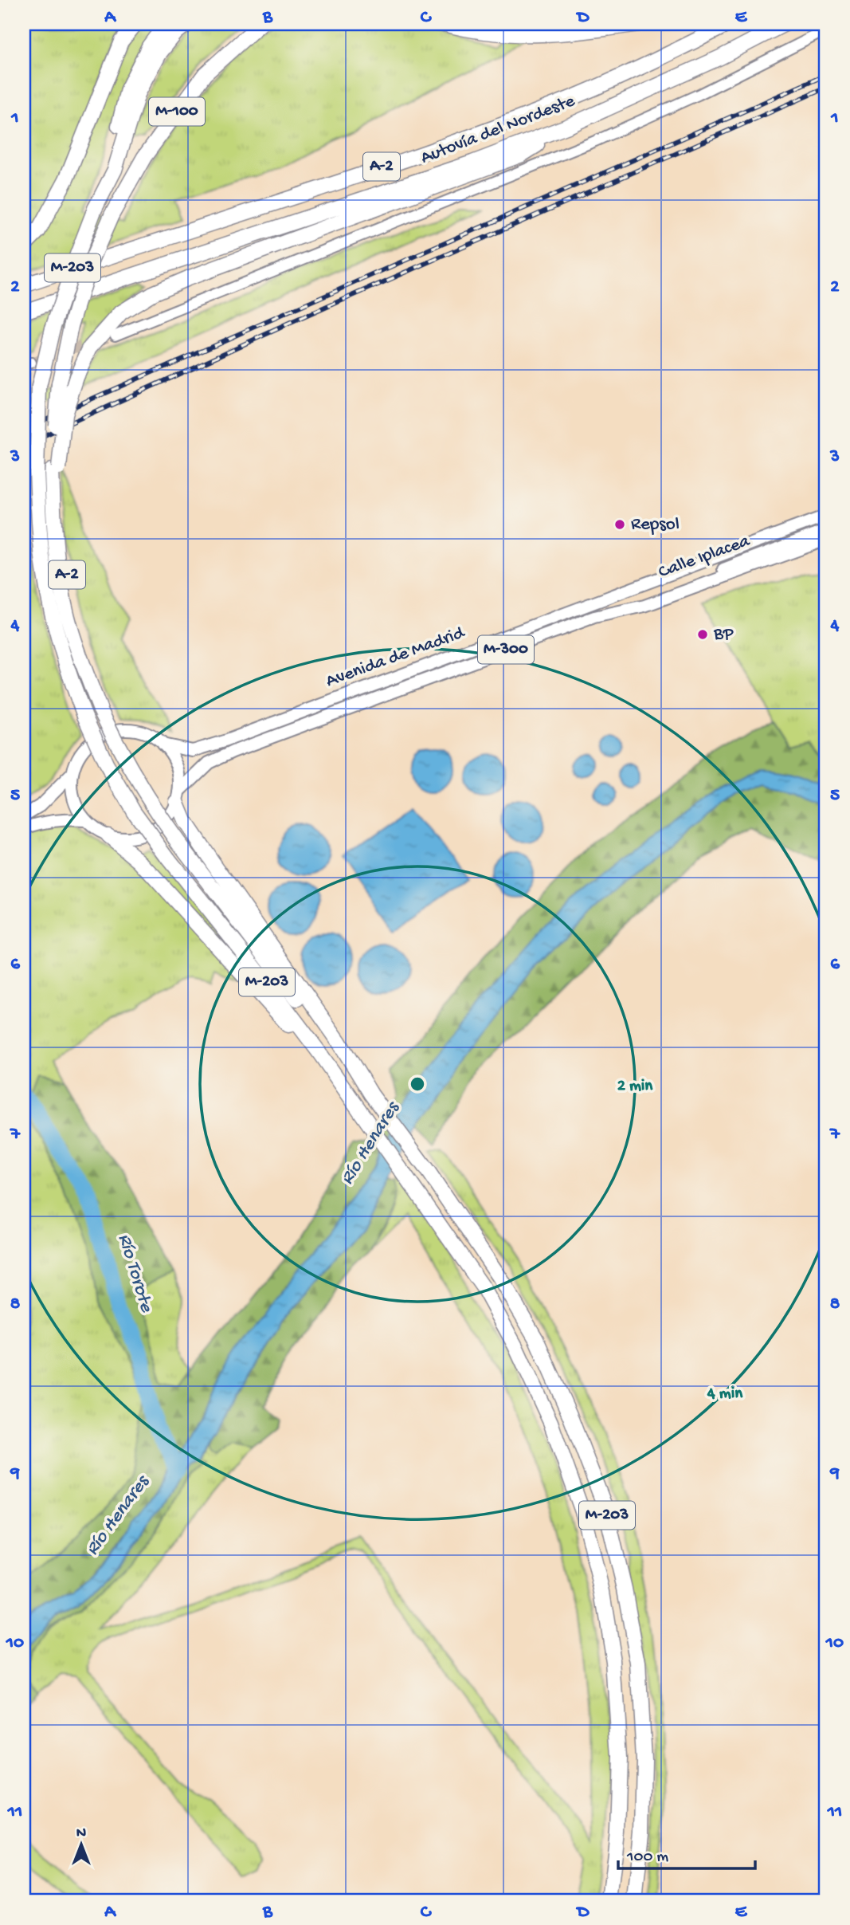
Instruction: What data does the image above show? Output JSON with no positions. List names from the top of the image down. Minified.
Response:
{"streets":{"highway":["M-100","Autovía del Nordeste","A-2","M-203"],"main road":["Calle Iplacea","M-300","Avenida de Madrid"]},"crossings":[["M-100","A-2"],["M-100","M-203"],["Autovía del Nordeste","A-2"],["A-2","M-203"],["M-203","M-300"],["M-203","Avenida de Madrid"],["Calle Iplacea","Avenida de Madrid"],["M-300","Avenida de Madrid"]],"water":["Río Henares","Río Torote"],"places":["Repsol","BP"],"scale_bar":"100 m","north":"top","grid":{"columns":["A","B","C","D","E"],"rows":["1","2","3","4","5","6","7","8","9","10","11"]},"rings":["2 min","4 min"]}
